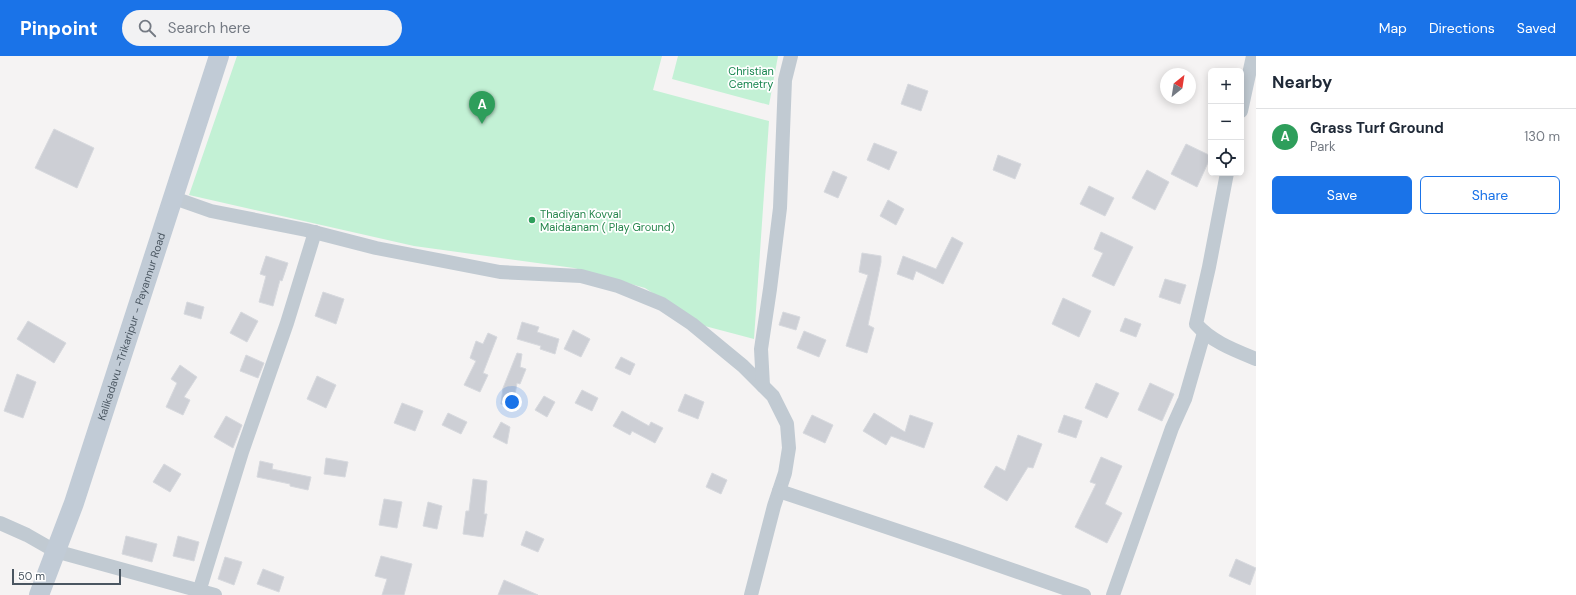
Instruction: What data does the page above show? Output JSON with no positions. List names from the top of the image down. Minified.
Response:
{"streets":{"main road":["Kalikadavu -Trikaripur - Payannur Road"]},"parks":["Christian Cemetry"],"places":["Thadiyan Kovval Maidaanam ( Play Ground)"],"scale_bar":"50 m","north":"top right","page":{"header":"Pinpoint","search":"Search here","nav":["Map","Directions","Saved"],"heading":"Nearby","map_buttons":["+","−"],"pins":"A","list":[{"mark":"A","name":"Grass Turf Ground","note":"Park","value":"130 m"}],"buttons":["Save","Share"],"scale":"50 m"}}
